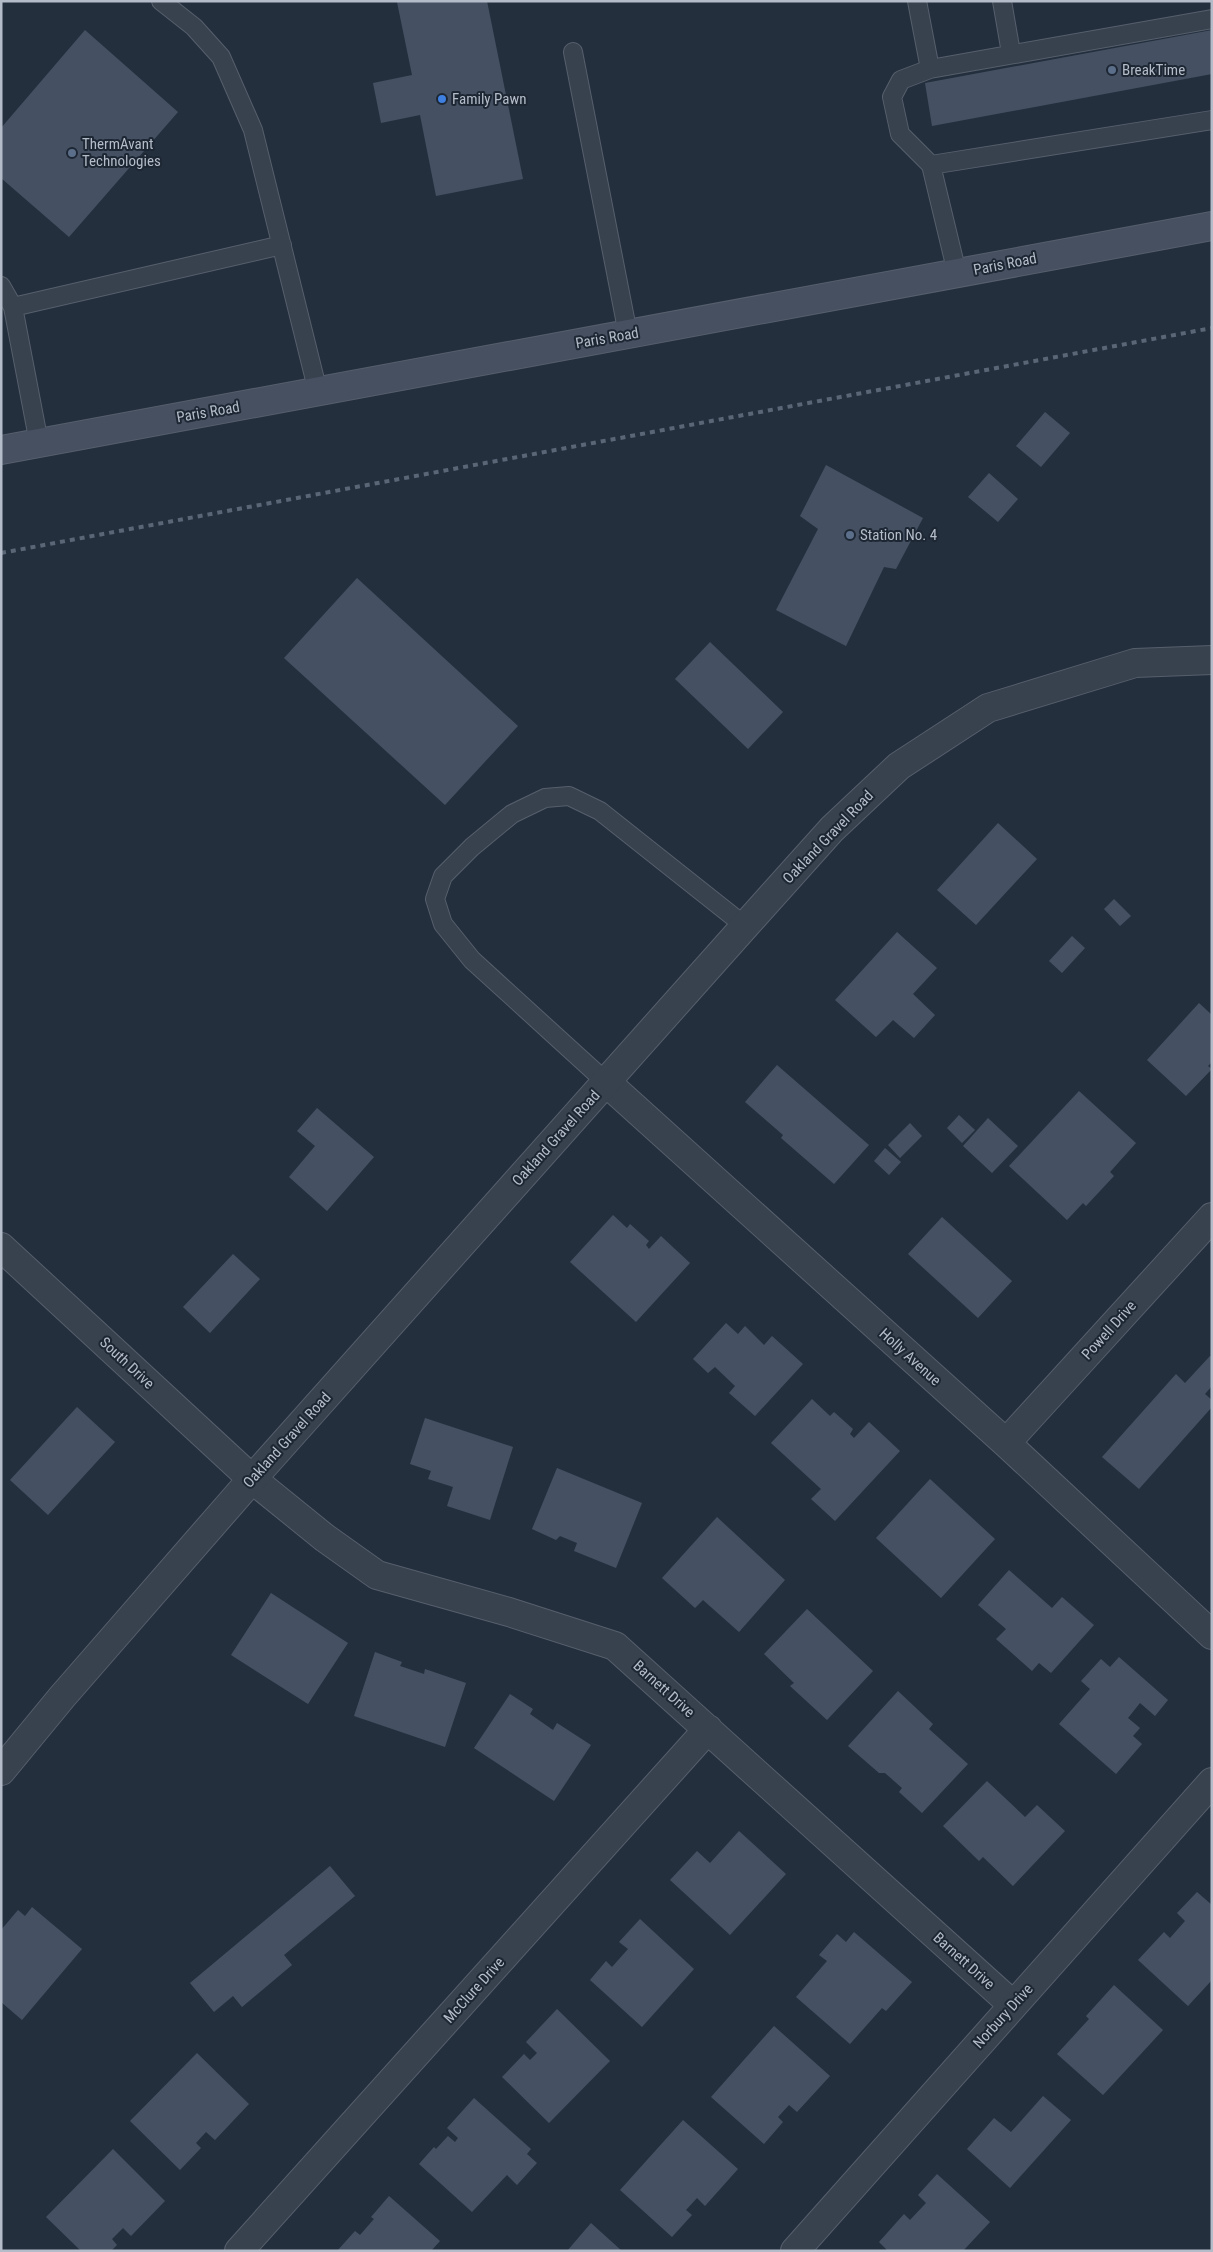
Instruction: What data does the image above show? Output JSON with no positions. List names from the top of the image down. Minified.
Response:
{"streets":{"main road":["Paris Road"],"street":["Oakland Gravel Road","Powell Drive","Holly Avenue","South Drive","Barnett Drive","McClure Drive","Norbury Drive"]},"crossings":[["Oakland Gravel Road","Holly Avenue"],["Oakland Gravel Road","South Drive"],["Oakland Gravel Road","Barnett Drive"],["Powell Drive","Holly Avenue"],["South Drive","Barnett Drive"],["Barnett Drive","McClure Drive"],["Barnett Drive","Norbury Drive"]],"places":["BreakTime","Family Pawn","ThermAvant Technologies","Station No. 4"]}
